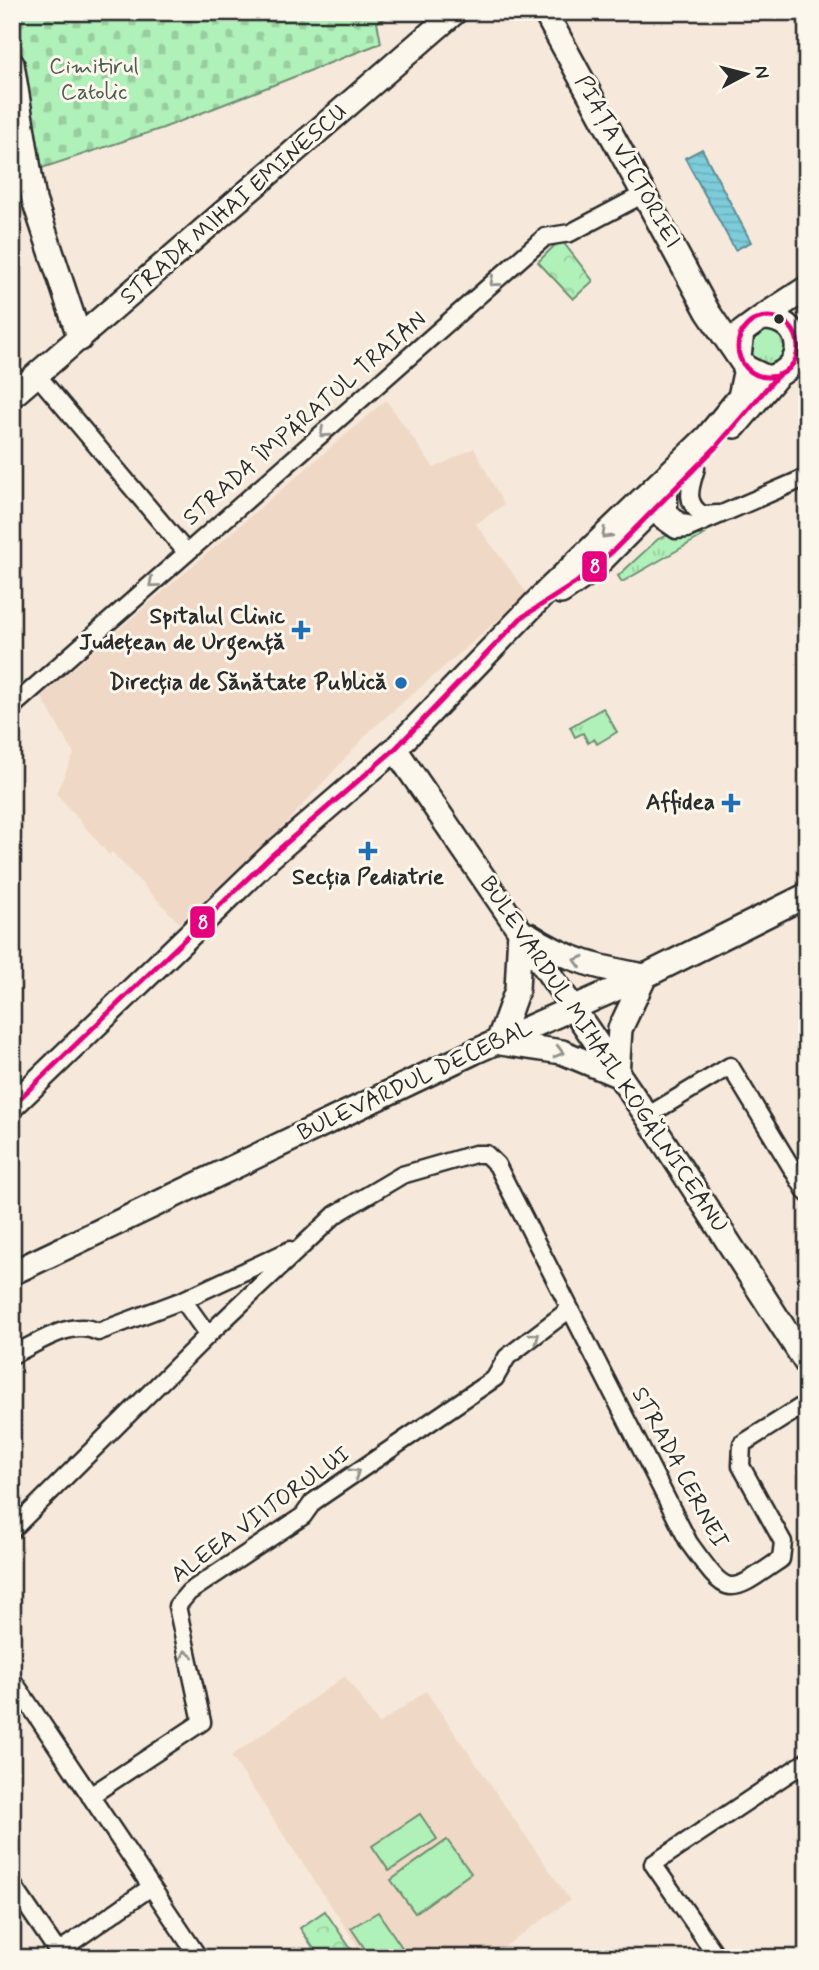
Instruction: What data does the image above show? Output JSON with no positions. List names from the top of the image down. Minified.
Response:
{"streets":{"street":["PIAȚA VICTORIEI","STRADA MIHAI EMINESCU","STRADA ÎMPĂRATUL TRAIAN","BULEVARDUL MIHAIL KOGĂLNICEANU","BULEVARDUL DECEBAL","STRADA CERNEI","ALEEA VIITORULUI"]},"crossings":[["PIAȚA VICTORIEI","STRADA ÎMPĂRATUL TRAIAN"],["BULEVARDUL MIHAIL KOGĂLNICEANU","BULEVARDUL DECEBAL"],["STRADA CERNEI","ALEEA VIITORULUI"]],"one_way":["STRADA ÎMPĂRATUL TRAIAN","ALEEA VIITORULUI"],"parks":["Cimitirul Catolic"],"places":{"health":["Spitalul Clinic Județean de Urgență","Affidea","Secția Pediatrie"],"other":["Direcția de Sănătate Publică"]},"lines":["transit line 8"],"north":"right"}
